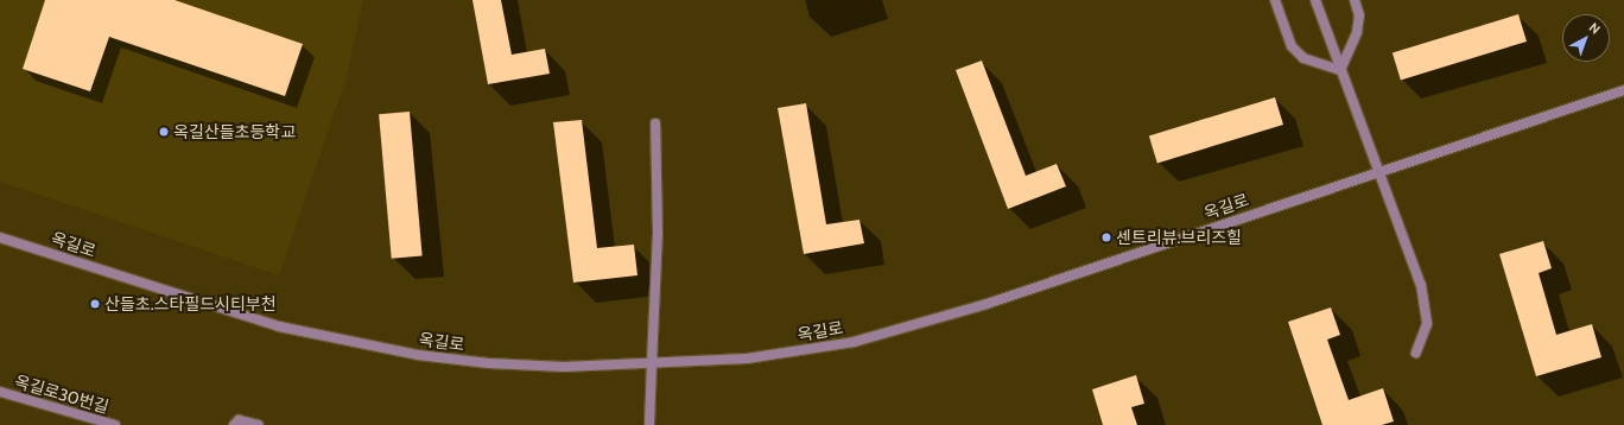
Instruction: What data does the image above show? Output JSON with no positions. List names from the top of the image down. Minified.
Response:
{"streets":{"street":["옥길로","옥길로30번길"]},"places":["옥길산들초등학교","센트리뷰.브리즈힐","산들초.스타필드시티부천"],"north":"top right"}
